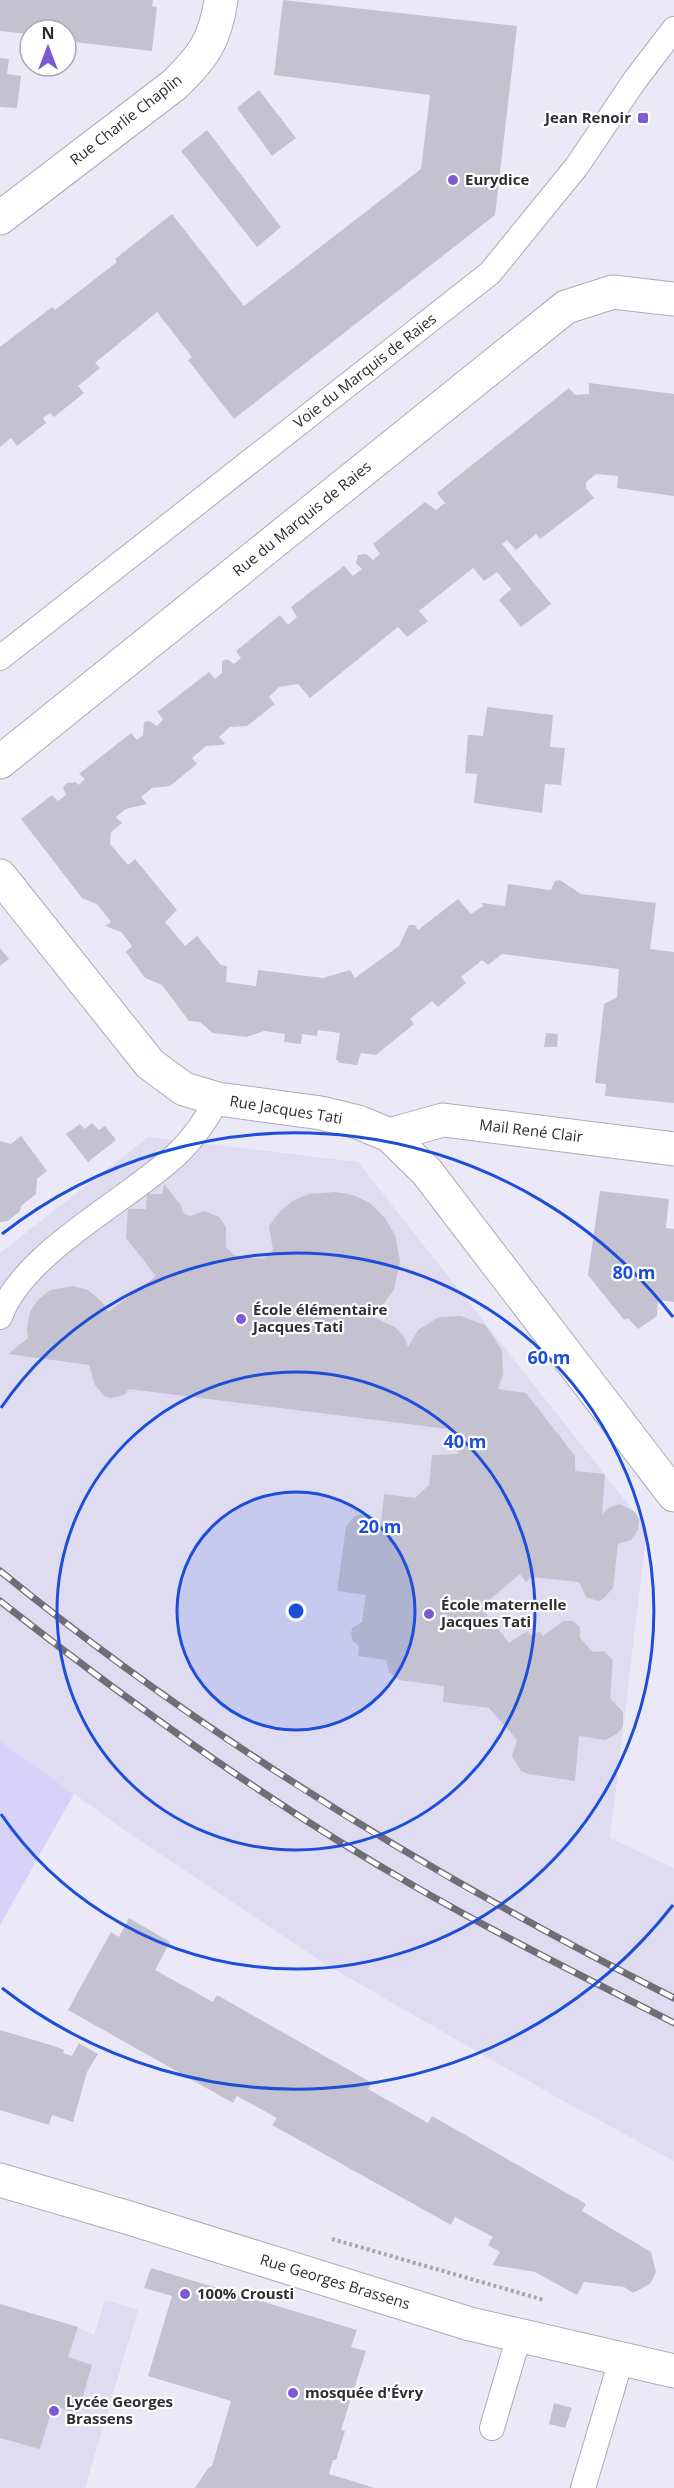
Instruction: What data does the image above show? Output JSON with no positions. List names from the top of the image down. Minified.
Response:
{"streets":{"street":["Rue Charlie Chaplin","Rue du Marquis de Raies","Rue Jacques Tati","Mail René Clair","Rue Georges Brassens"],"lane":["Voie du Marquis de Raies"]},"crossings":[["Rue Jacques Tati","Mail René Clair"]],"places":{"transit":["Jean Renoir"],"other":["Eurydice","École élémentaire Jacques Tati","École maternelle Jacques Tati","100% Crousti","mosquée d'Évry","Lycée Georges Brassens"]},"north":"top","rings":["80 m","60 m","40 m","20 m"]}
